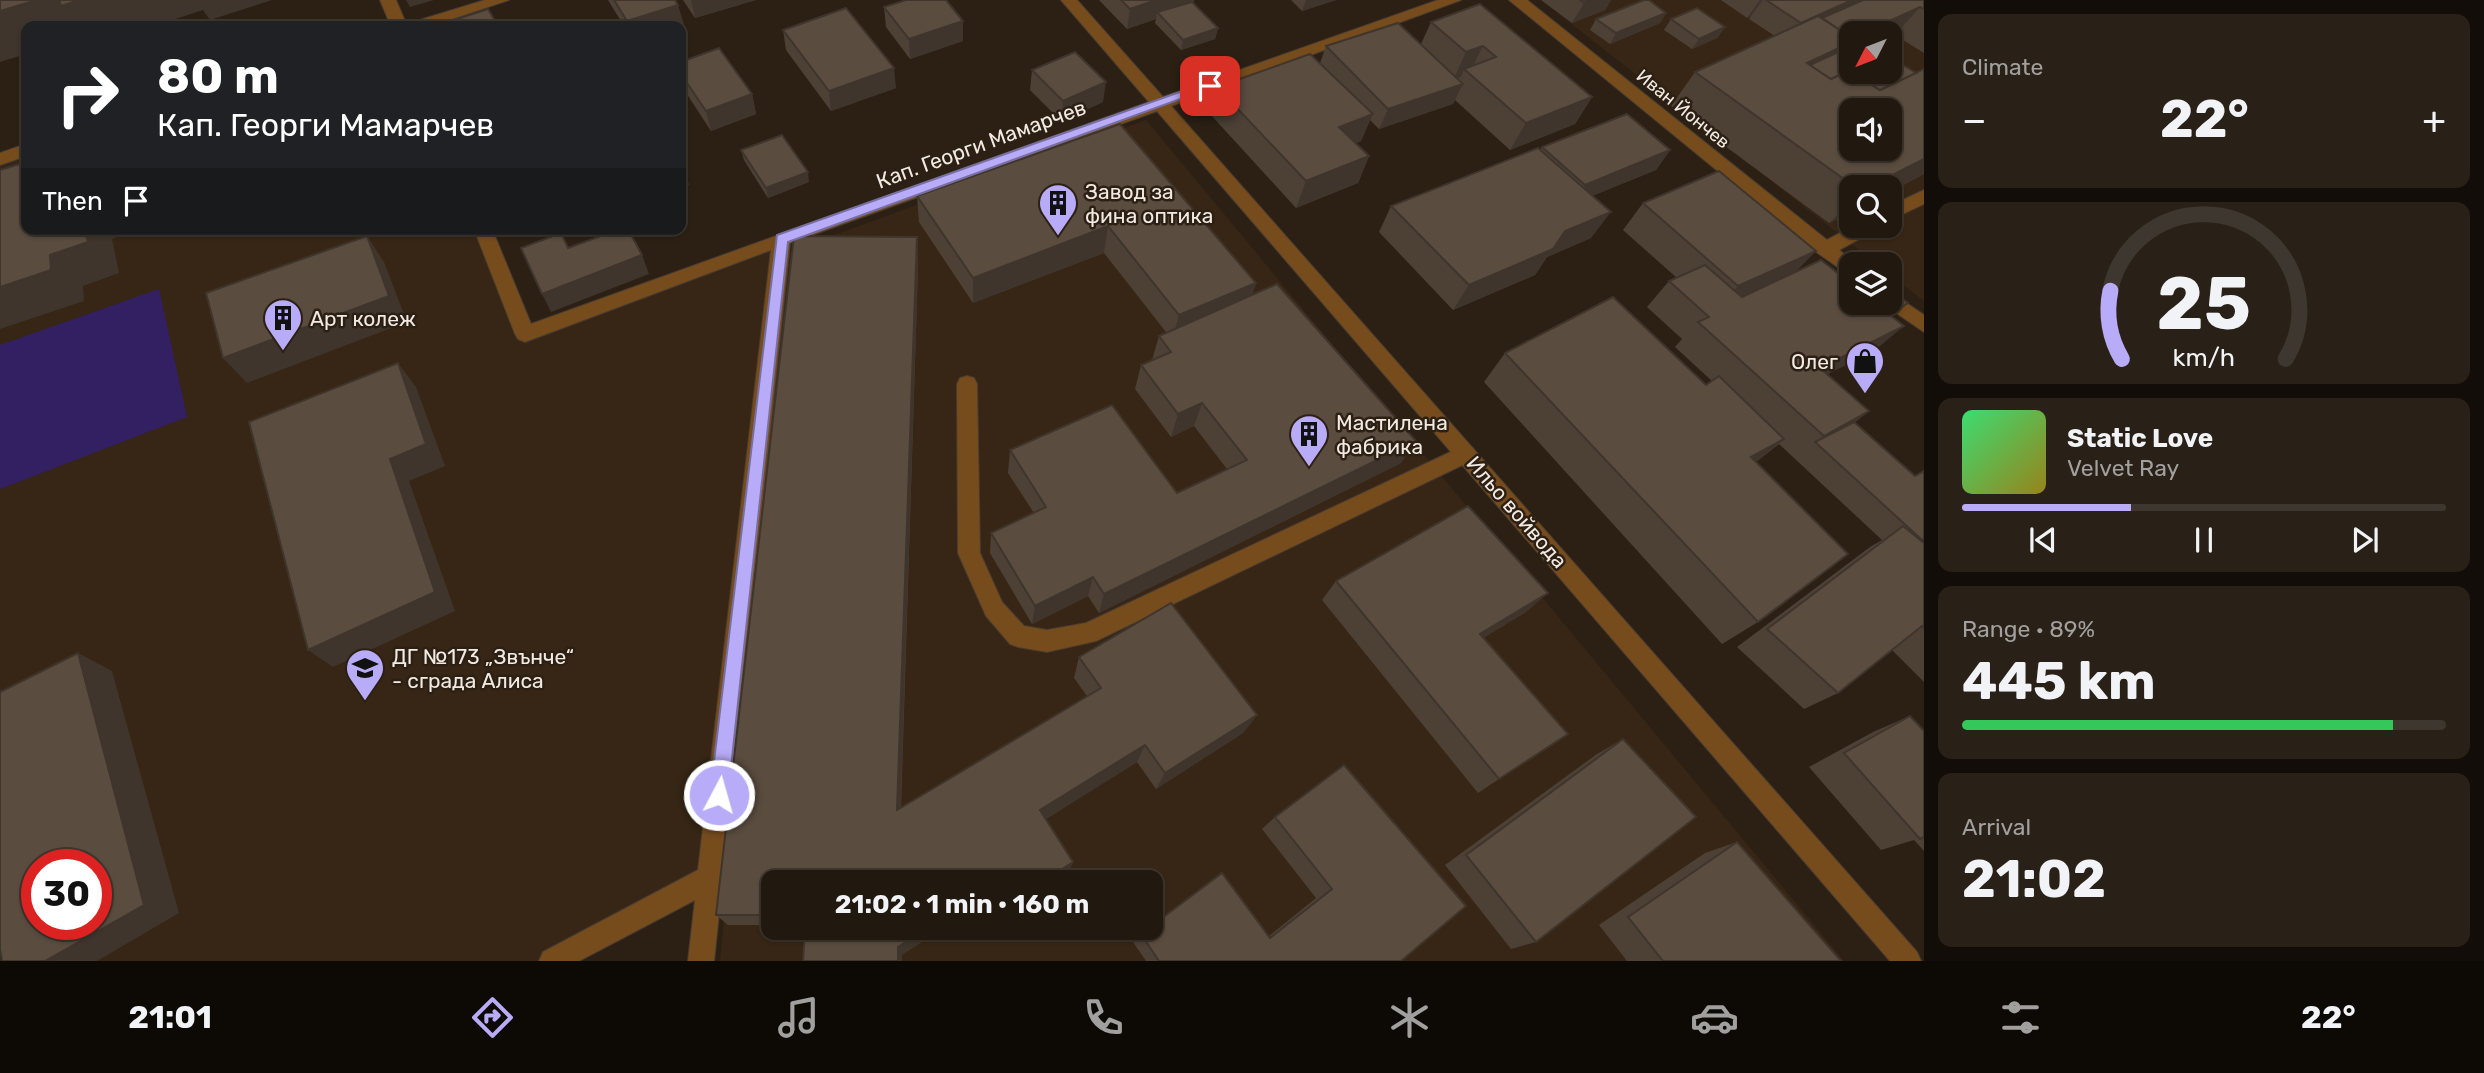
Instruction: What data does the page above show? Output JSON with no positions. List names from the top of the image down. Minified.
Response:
{"streets":{"street":["Иван Йончев","Кап. Георги Мамарчев","Ильо войвода"]},"crossings":[["Кап. Георги Мамарчев","Ильо войвода"]],"places":{"building":["Завод за фина оптика","Арт колеж","Мастилена фабрика"],"shop":["Олег"],"school or university":["ДГ №173 „Звънче“ - сграда Алиса"]},"north":"bottom left","page":{"tile":["Climate",["Range · 89%","445 km"],["Arrival","21:02"]],"turn":["80 m","Кап. Георги Мамарчев"],"heat":["−","22°","+"],"then":"Then","song":["Static Love","Velvet Ray"],"limit":"30","trip":"21:02 · 1 min · 160 m","tabs":["21:01","22°"],"gauge":["25","km/h"]}}
